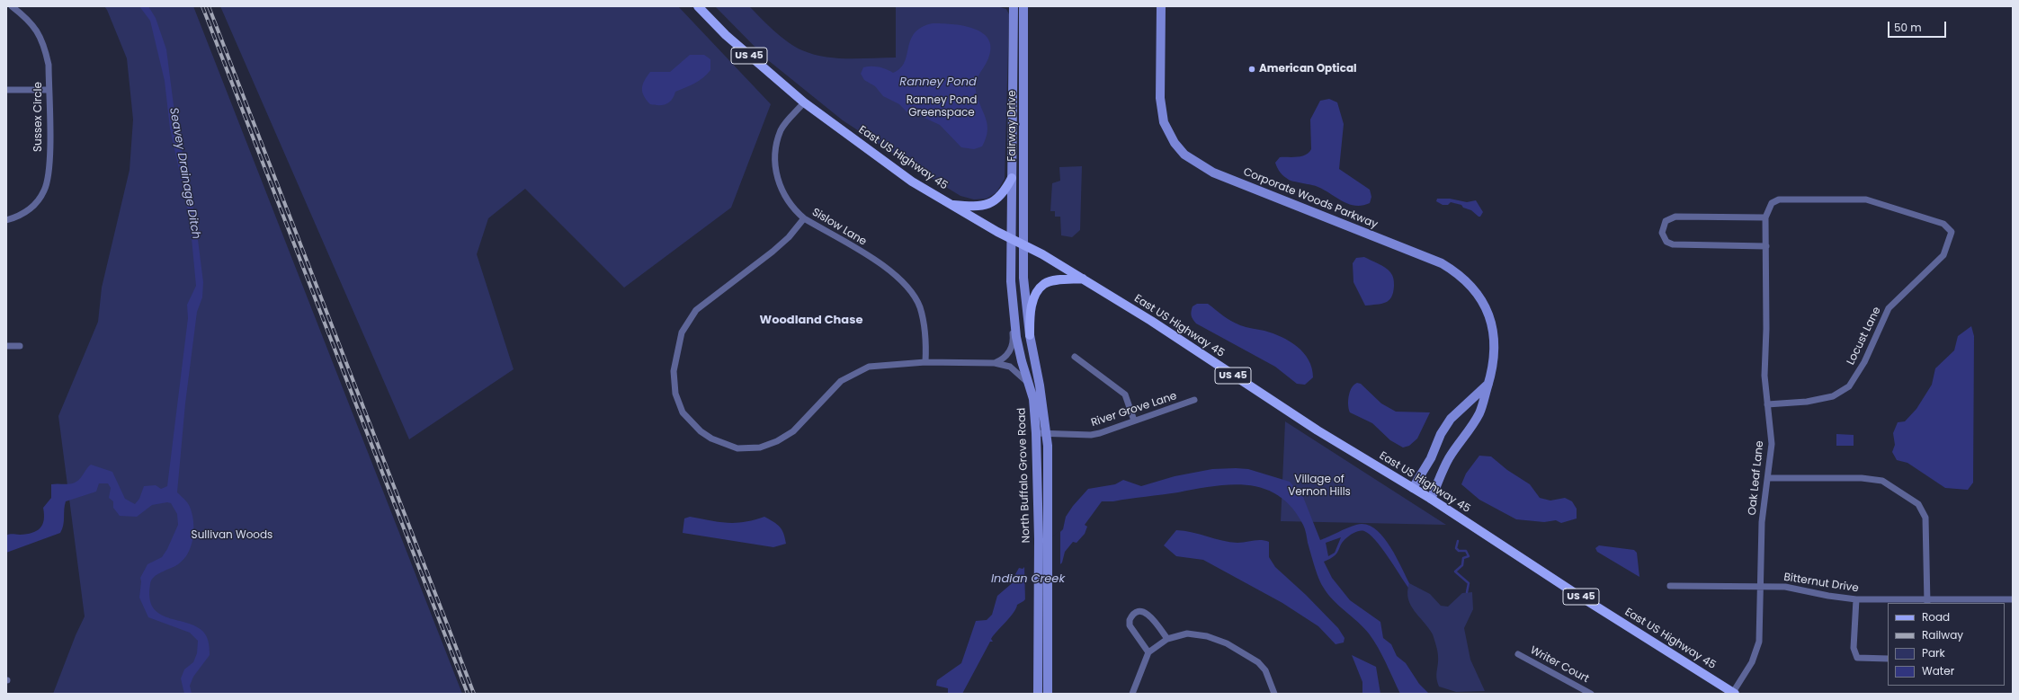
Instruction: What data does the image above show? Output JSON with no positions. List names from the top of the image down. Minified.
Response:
{"streets":{"main road":["US 45","Fairway Drive","East US Highway 45","Corporate Woods Parkway","North Buffalo Grove Road"],"street":["Sussex Circle","Sislow Lane","Locust Lane","River Grove Lane","Oak Leaf Lane","Bitternut Drive","Writer Court"]},"crossings":[["Fairway Drive","East US Highway 45"],["Fairway Drive","North Buffalo Grove Road"],["East US Highway 45","Corporate Woods Parkway"],["East US Highway 45","Sislow Lane"],["East US Highway 45","North Buffalo Grove Road"],["East US Highway 45","Oak Leaf Lane"],["Locust Lane","Oak Leaf Lane"],["River Grove Lane","North Buffalo Grove Road"],["Oak Leaf Lane","Bitternut Drive"]],"districts":["Woodland Chase"],"water":["Ranney Pond","Seavey Drainage Ditch","Indian Creek"],"parks":["Ranney Pond Greenspace","Village of Vernon Hills","Sullivan Woods"],"places":["American Optical"],"legend":["Road","Railway","Park","Water"],"scale_bar":"50 m"}
